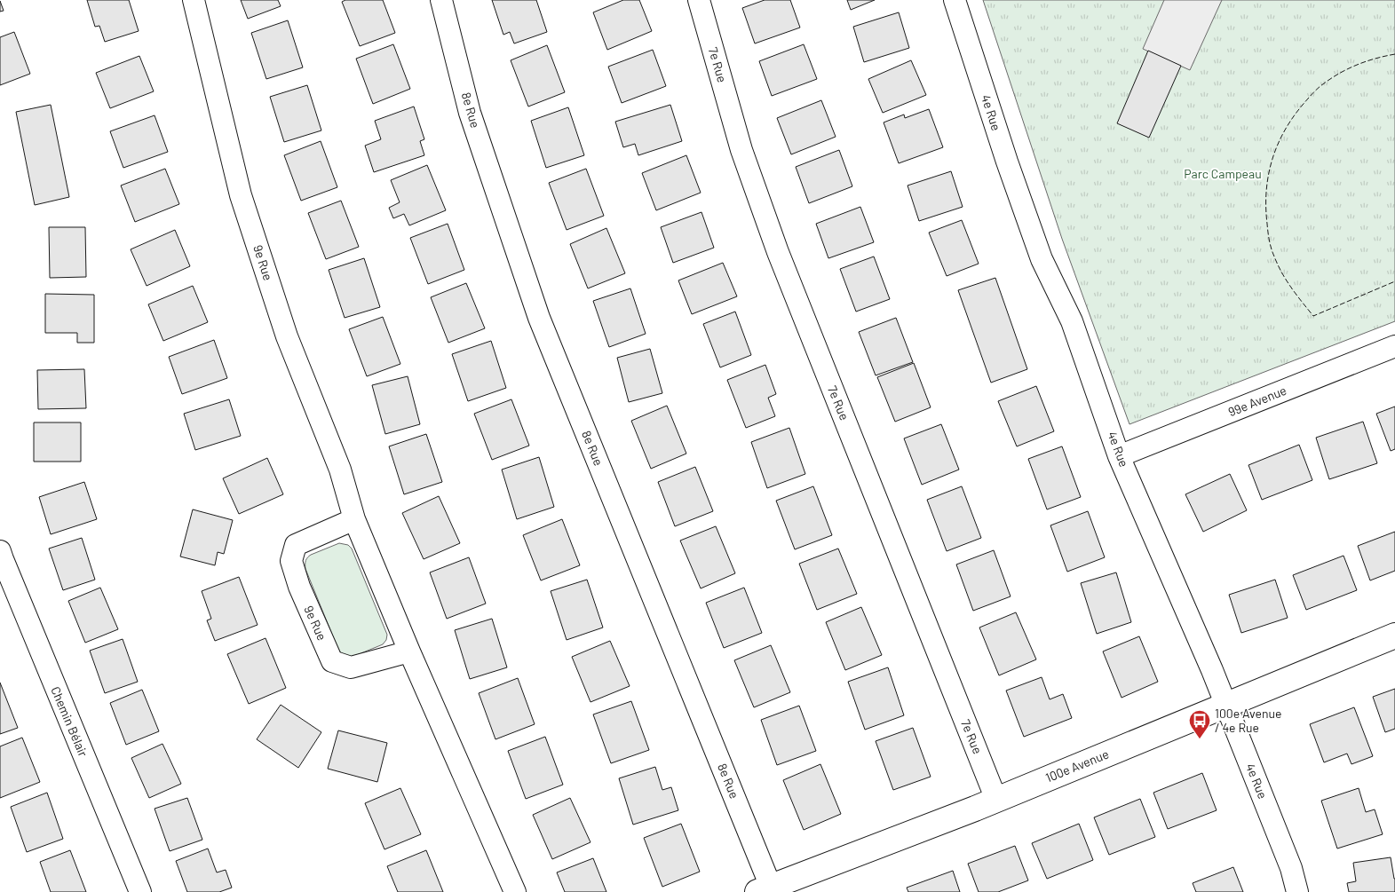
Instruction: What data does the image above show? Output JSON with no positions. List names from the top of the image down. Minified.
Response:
{"streets":{"street":["7e Rue","8e Rue","4e Rue","9e Rue","99e Avenue","Chemin Bélair","100e Avenue"]},"crossings":[["7e Rue","100e Avenue"],["8e Rue","100e Avenue"],["4e Rue","99e Avenue"],["4e Rue","100e Avenue"]],"parks":["Parc Campeau"],"places":{"bus stop":["100e Avenue / 4e Rue"]}}
